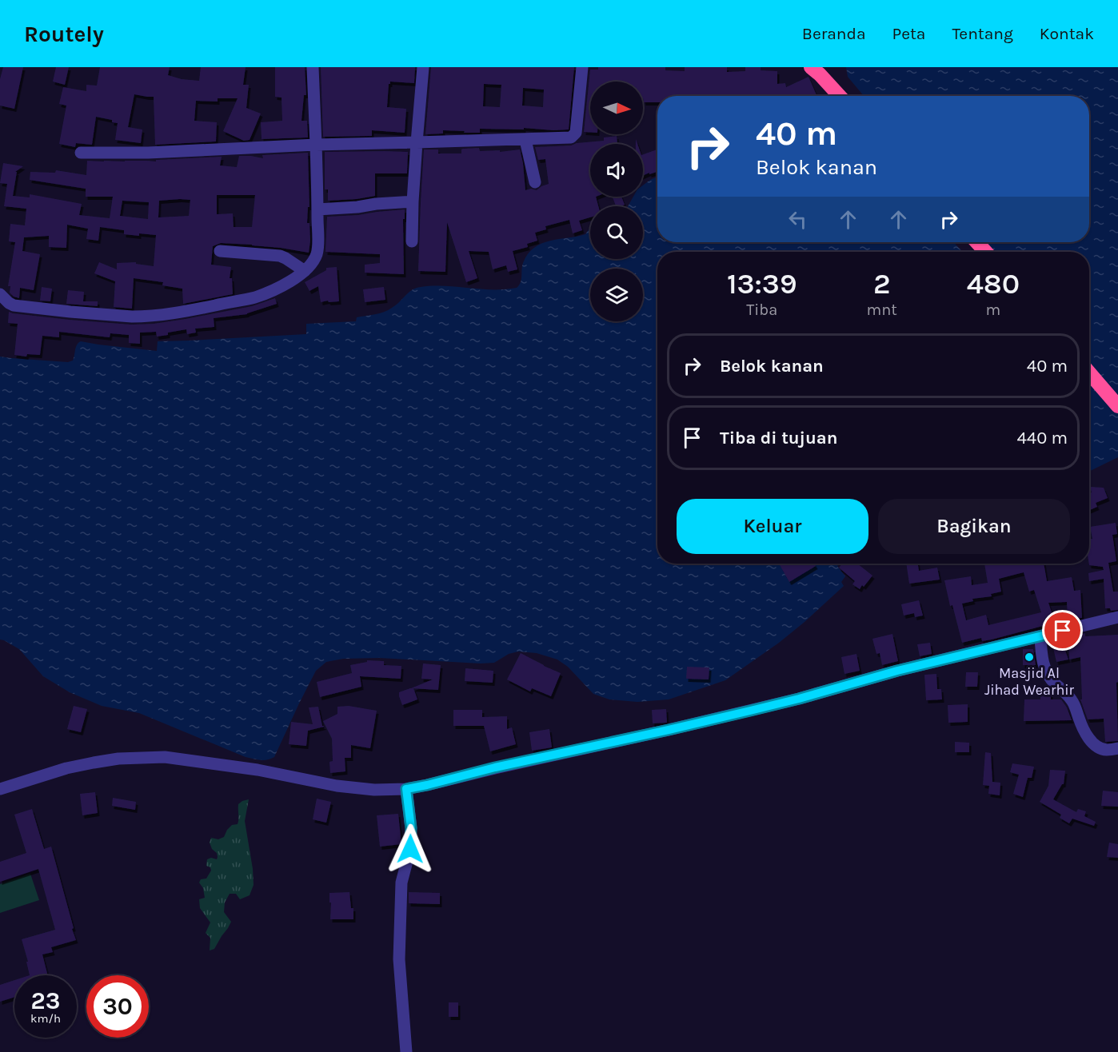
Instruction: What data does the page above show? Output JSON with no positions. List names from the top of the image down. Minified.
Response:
{"places":["Masjid Al Jihad Wearhir"],"north":"right","page":{"header":"Routely","nav":["Beranda","Peta","Tentang","Kontak"],"turn":["40 m","Belok kanan"],"eta":["13:39","Tiba","2","mnt","480","m"],"list":[{"name":"Belok kanan","value":"40 m"},{"name":"Tiba di tujuan","value":"440 m"}],"buttons":["Keluar","Bagikan"],"speed":"23 km/h","limit":"30"}}
